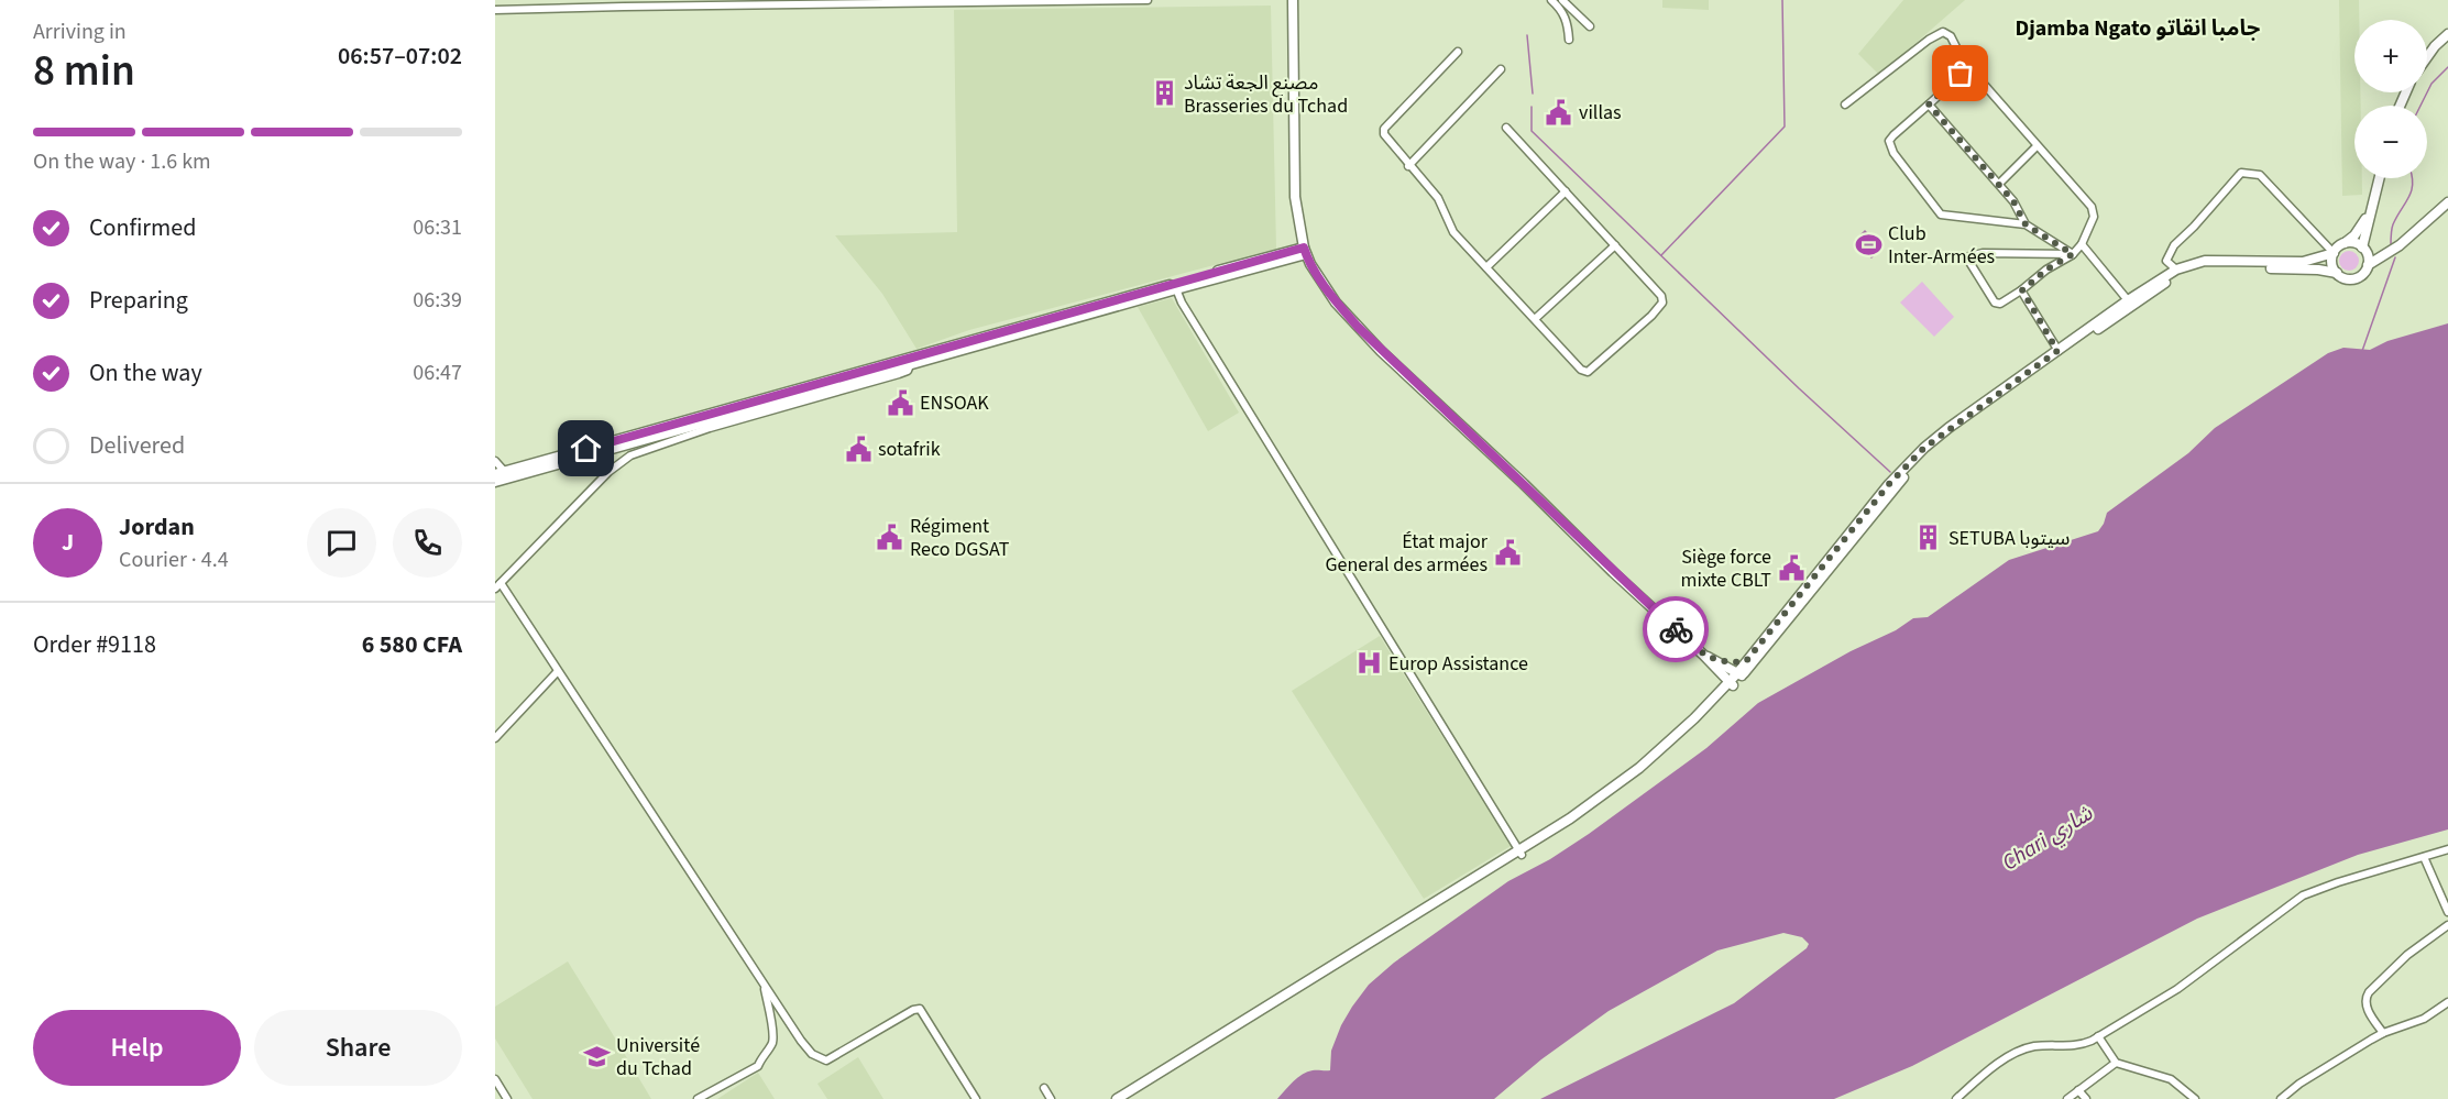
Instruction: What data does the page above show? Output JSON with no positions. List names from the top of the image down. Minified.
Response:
{"districts":["Djamba Ngato جامبا انقاتو"],"water":["Chari شاري"],"places":{"building":["مصنع الجعة تشاد Brasseries du Tchad","SETUBA سيتوبا"],"public building":["villas","ENSOAK","sotafrik","Régiment Reco DGSAT","État major General des armées","Siège force mixte CBLT"],"sports":["Club Inter-Armées"],"hospital":["Europ Assistance"],"school or university":["Université du Tchad"]},"page":{"heading":["8 min","Arriving in","06:57–07:02"],"panel":["Jordan","Courier · 4.4","Order #9118","6 580 CFA"],"map_buttons":["+","−"],"bar":"On the way · 1.6 km","list":[["Confirmed","06:31"],["Preparing","06:39"],["On the way","06:47"],"Delivered"],"round":"J","buttons":["Help","Share"]}}
